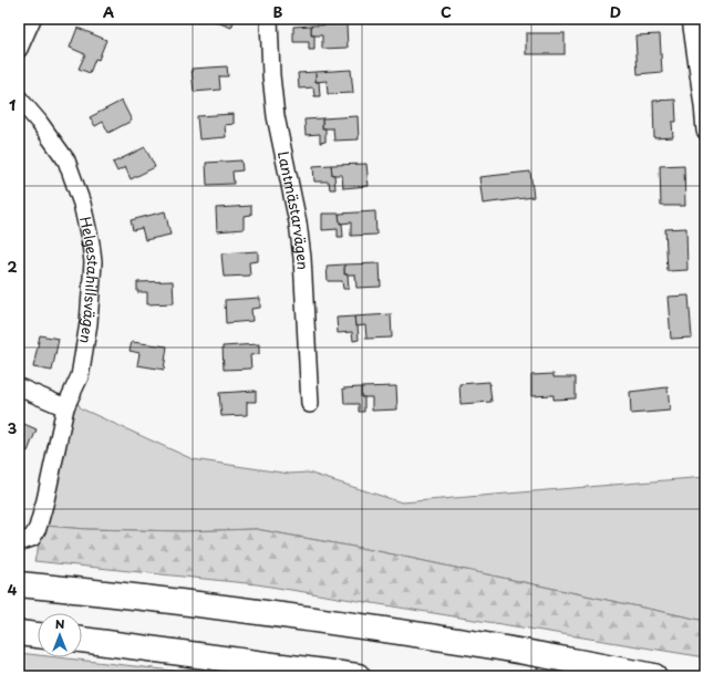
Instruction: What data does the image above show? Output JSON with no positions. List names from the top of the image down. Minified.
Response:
{"streets":{"street":["Lantmästarvägen","Helgestahillsvägen"]},"north":"top","grid":{"columns":["A","B","C","D"],"rows":["1","2","3","4"]}}
